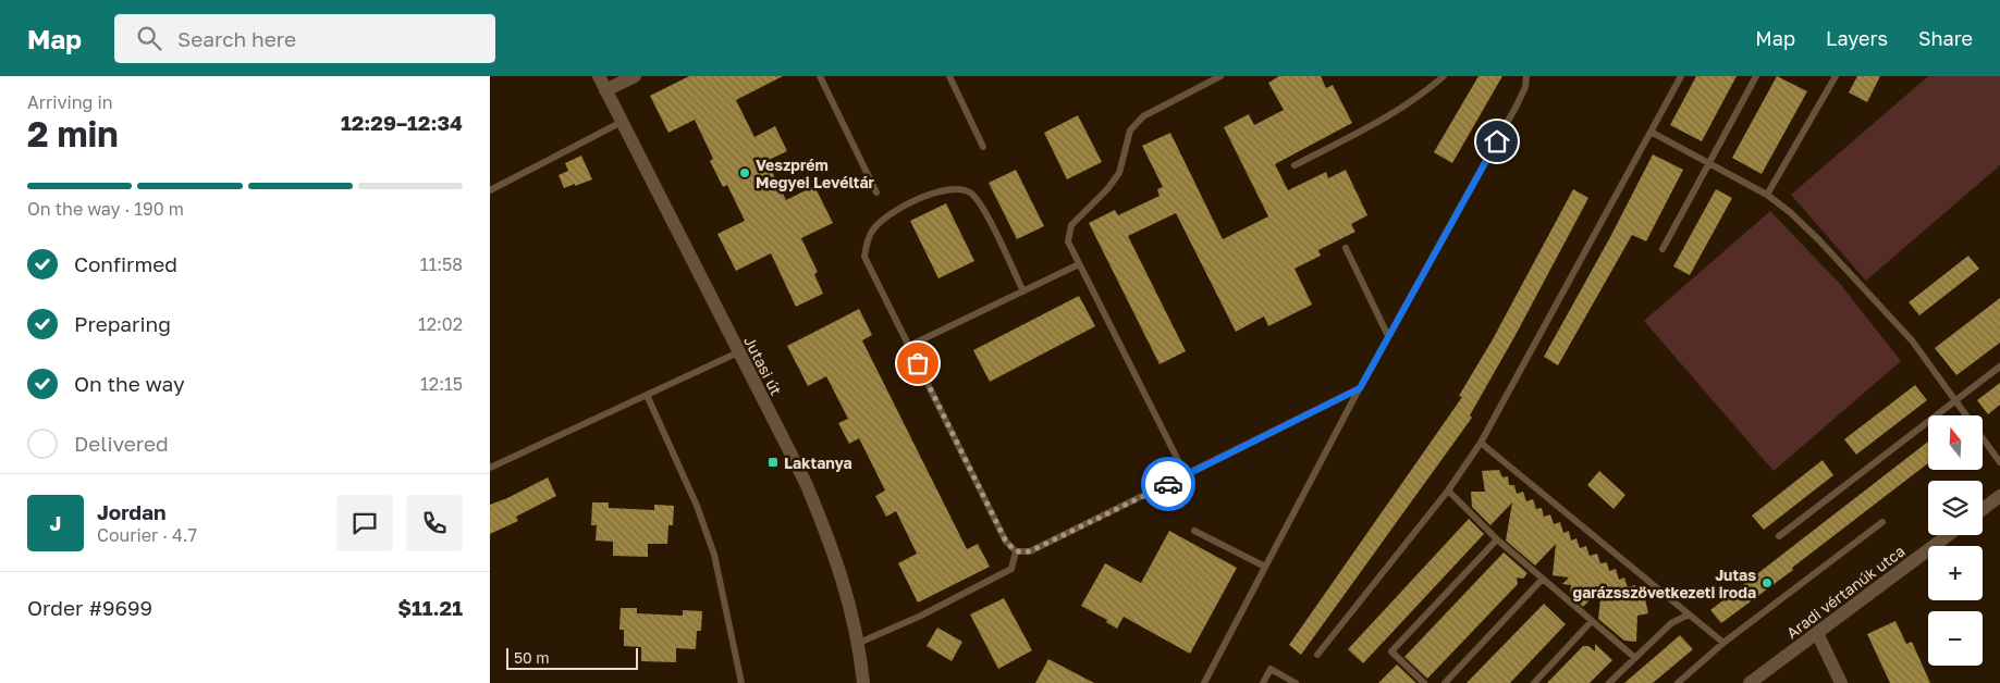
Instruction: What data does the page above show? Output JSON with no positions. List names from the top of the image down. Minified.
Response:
{"streets":{"street":["Jutasi út","Aradi vértanúk utca"]},"places":{"other":["Veszprém Megyei Levéltár","Jutas garázsszövetkezeti iroda"],"transit":["Laktanya"]},"scale_bar":"50 m","north":"top","page":{"header":"Map","search":"Search here","nav":["Map","Layers","Share"],"heading":["2 min","Arriving in","12:29–12:34"],"panel":["Jordan","Courier · 4.7","Order #9699","$11.21"],"bar":"On the way · 190 m","list":[["Confirmed","11:58"],["Preparing","12:02"],["On the way","12:15"],"Delivered"],"map_buttons":["+","−"],"round":"J","scale":"50 m"}}
